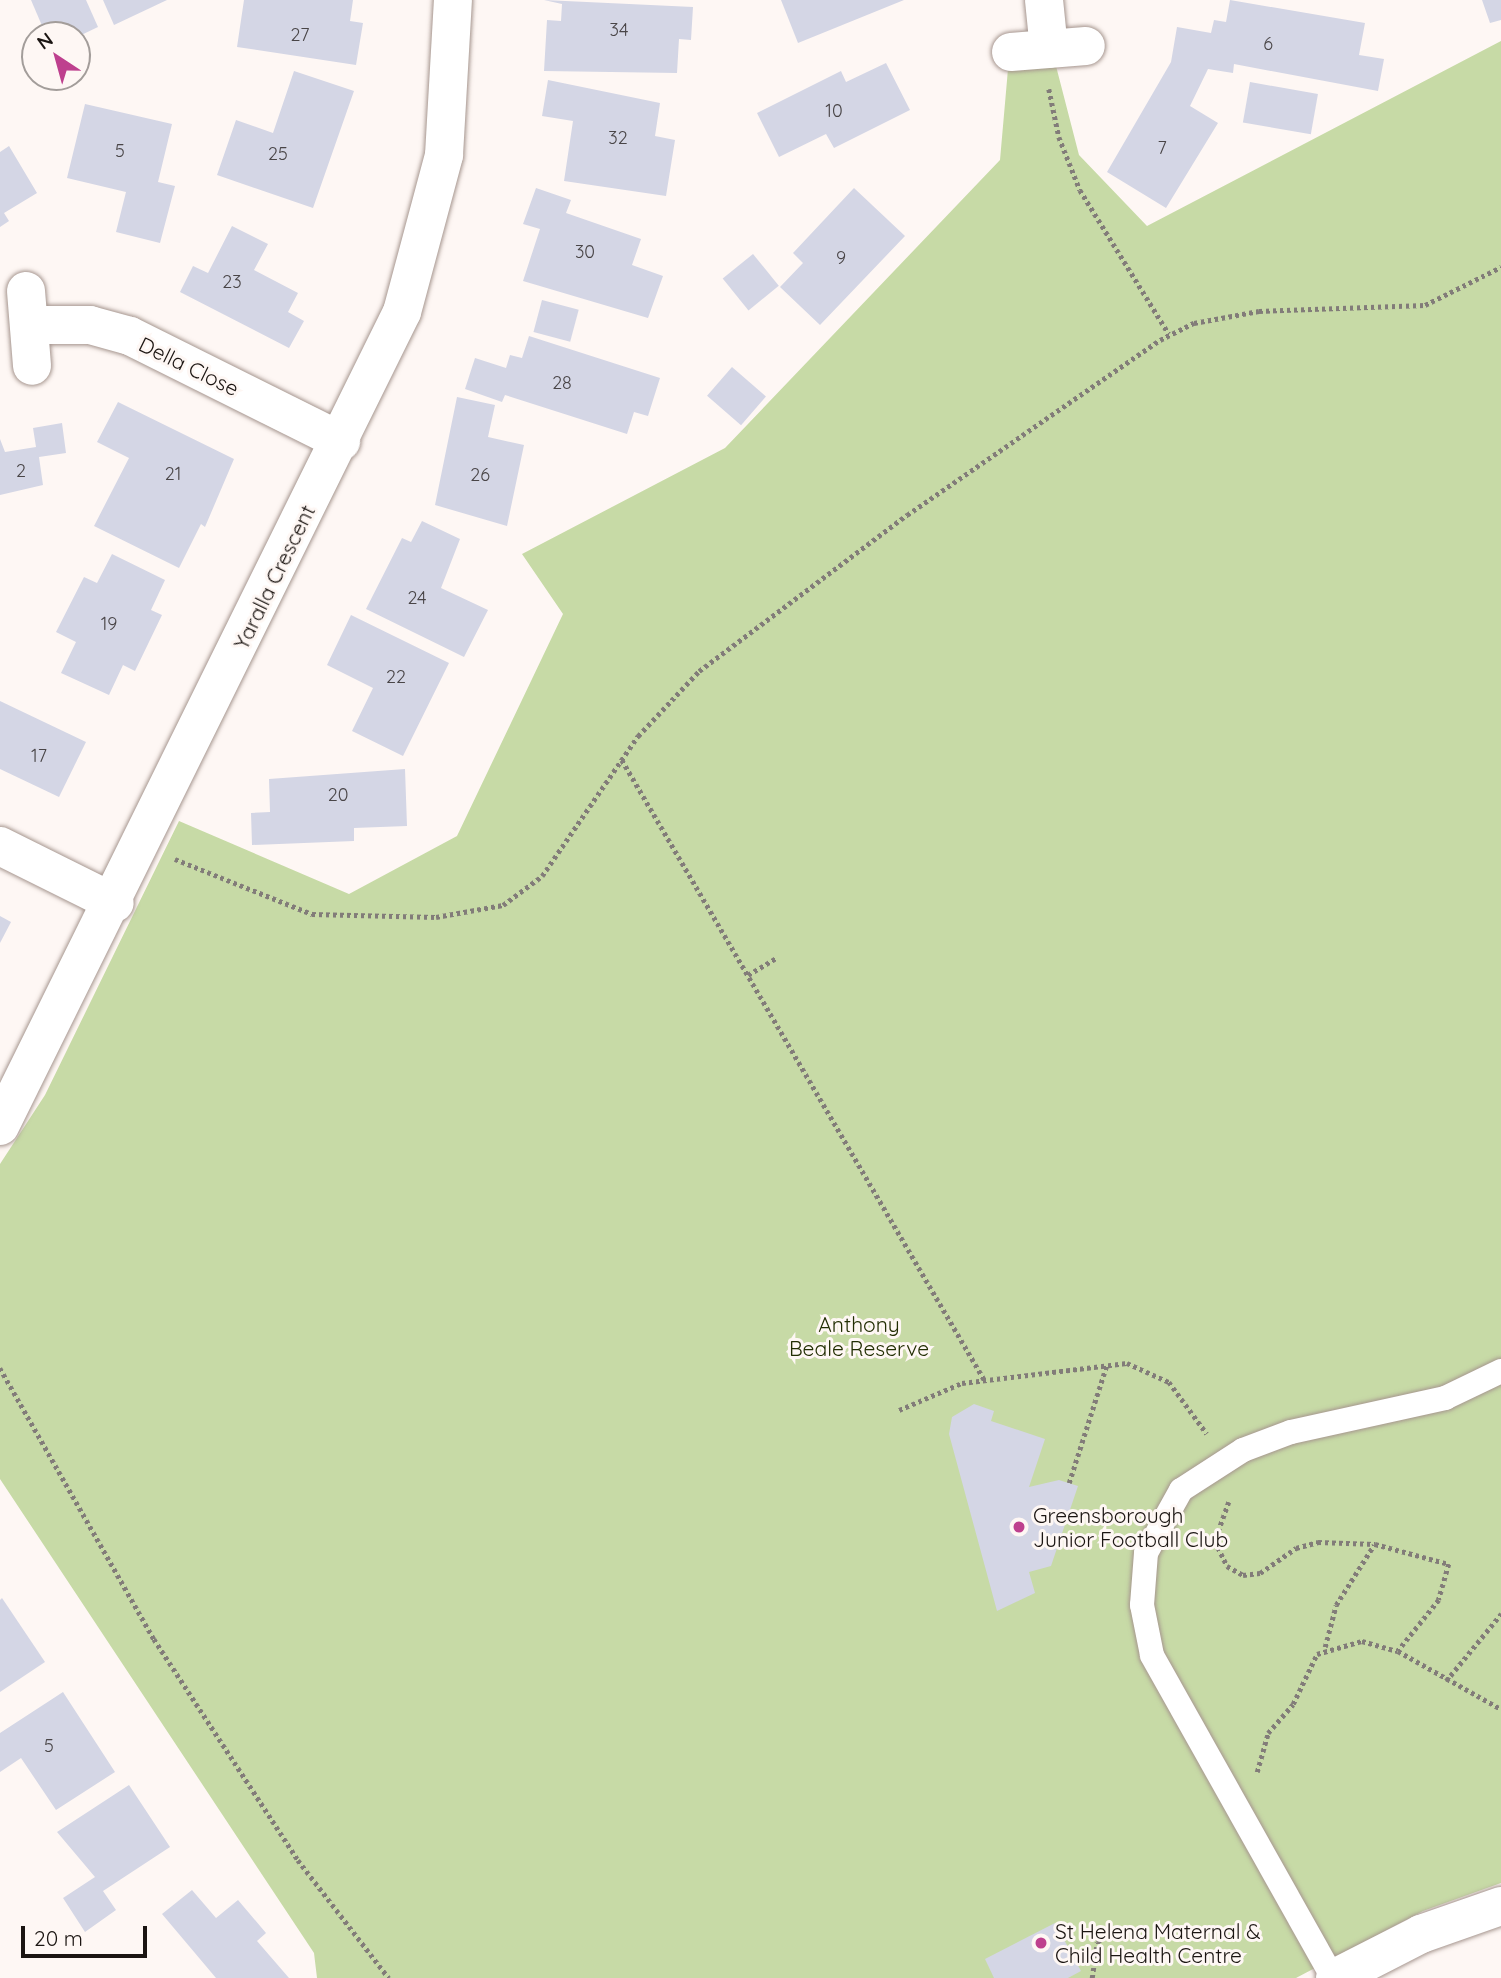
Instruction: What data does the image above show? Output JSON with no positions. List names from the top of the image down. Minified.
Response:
{"streets":{"street":["Della Close","Yaralla Crescent"]},"crossings":[["Della Close","Yaralla Crescent"]],"parks":["Anthony Beale Reserve"],"places":["Greensborough Junior Football Club","St Helena Maternal & Child Health Centre"],"house_numbers":["34","27","6","10","32","7","5","25","30","9","23","28","2","21","26","24","19","22","17","20","5"],"scale_bar":"20 m","north":"top left"}
